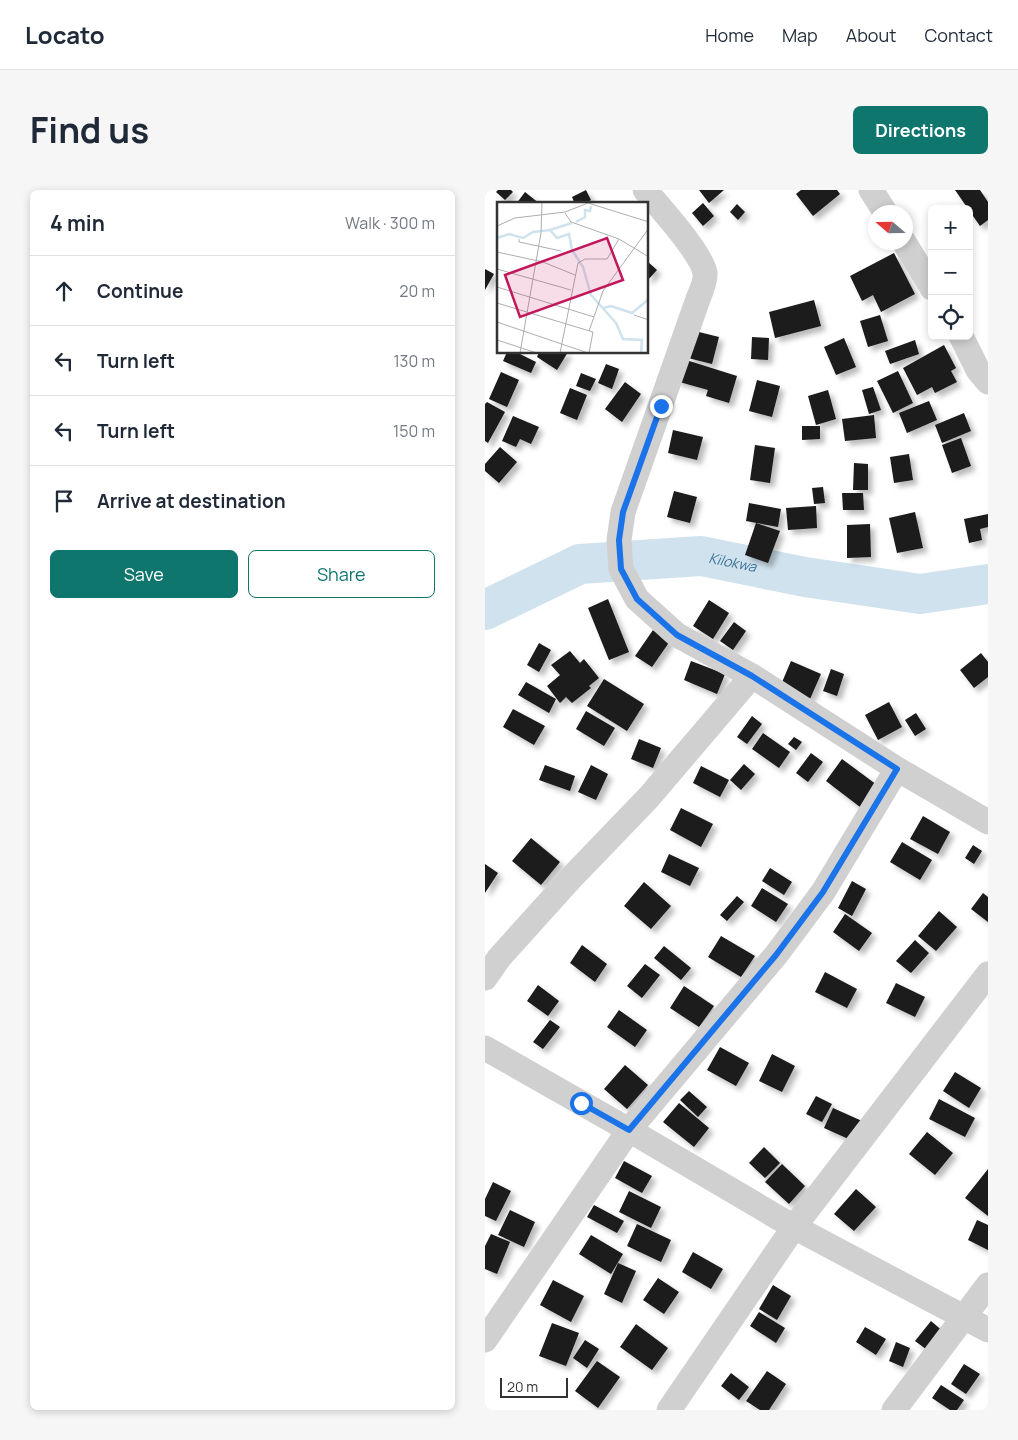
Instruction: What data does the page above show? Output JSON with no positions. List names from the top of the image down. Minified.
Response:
{"water":["Kilokwa"],"scale_bar":"20 m","north":"left","page":{"header":"Locato","nav":["Home","Map","About","Contact"],"title":"Find us","buttons":["Directions",["Save","Share"]],"heading":["4 min","Walk · 300 m"],"map_buttons":["+","−"],"list":[["Continue","20 m"],["Turn left","130 m"],["Turn left","150 m"],"Arrive at destination"],"scale":"20 m"}}
